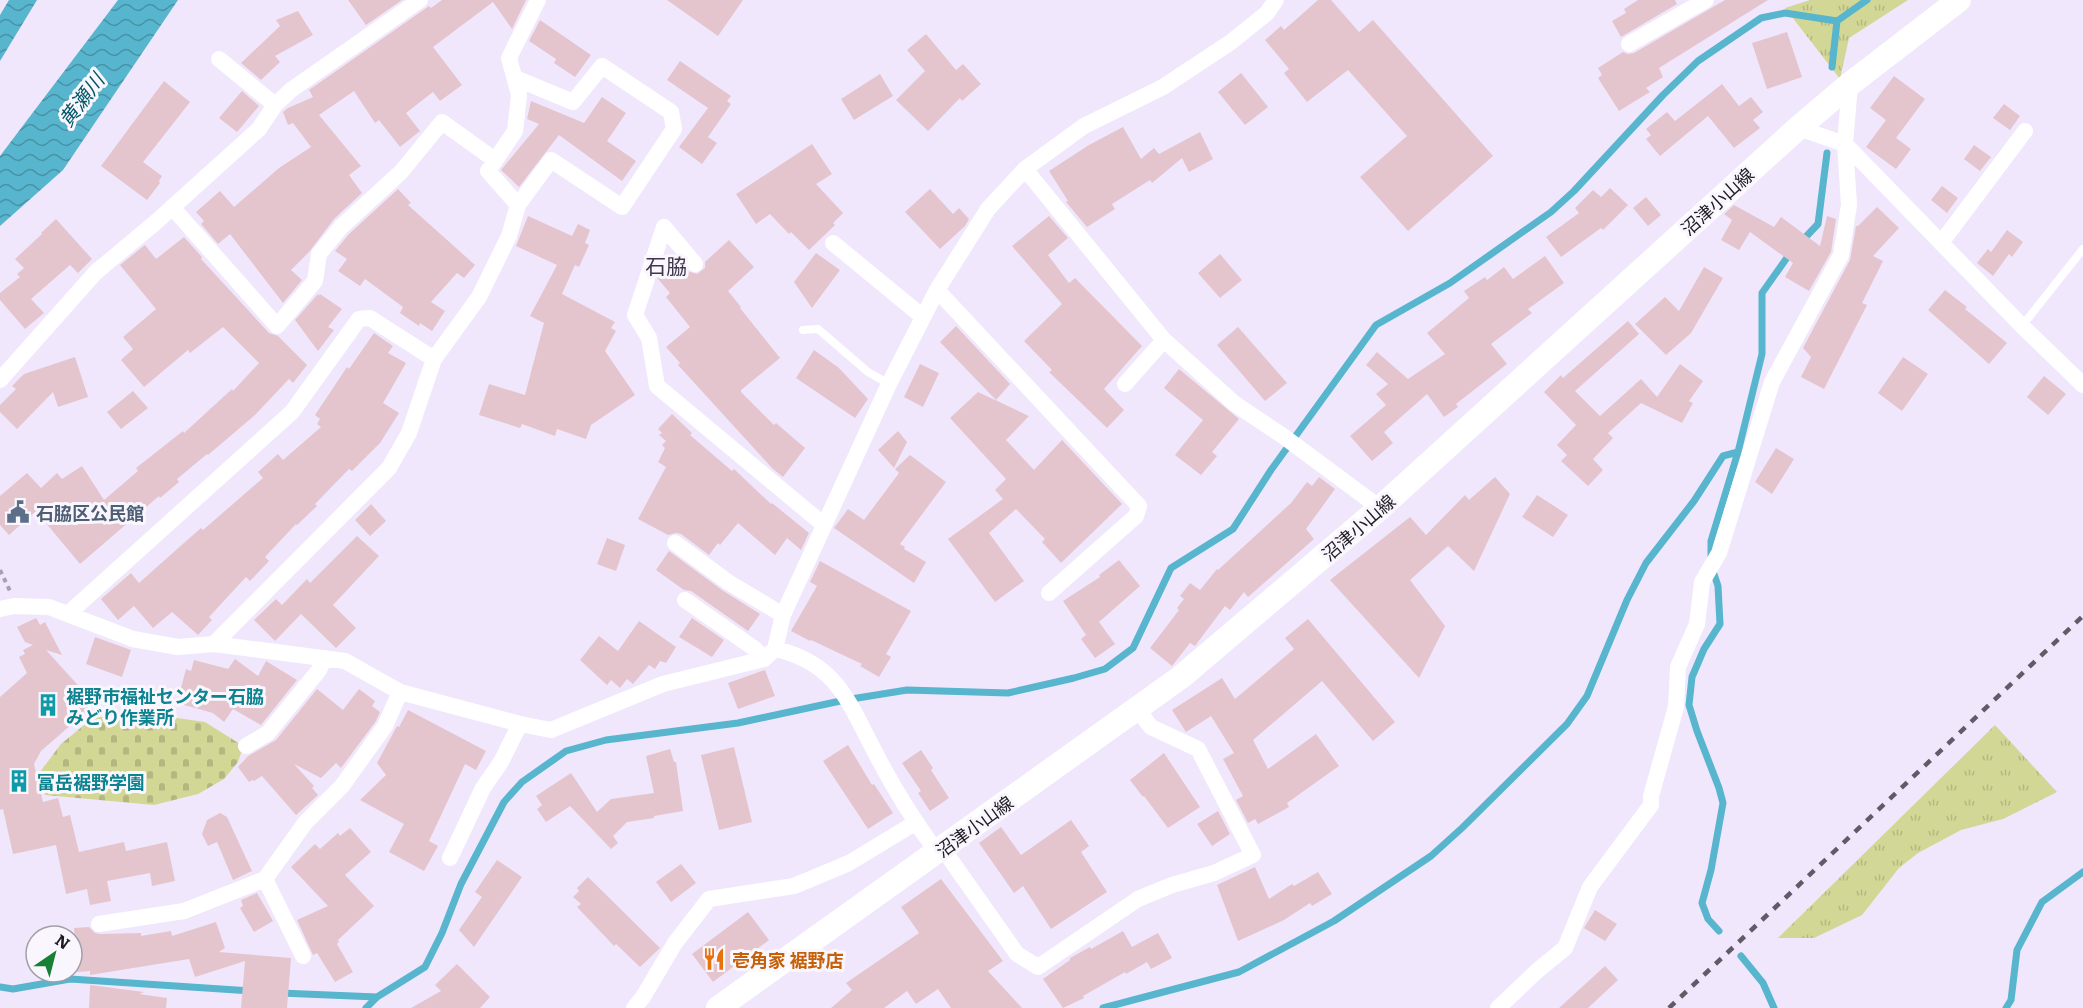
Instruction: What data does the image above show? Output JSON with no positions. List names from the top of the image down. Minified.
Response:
{"streets":{"main road":["沼津小山線"]},"districts":["石脇"],"water":["黄瀬川"],"places":{"public building":["石脇区公民館"],"building":["裾野市福祉センター石脇 みどり作業所","富岳裾野学園"],"restaurant":["壱角家 裾野店"]},"north":"top right"}
